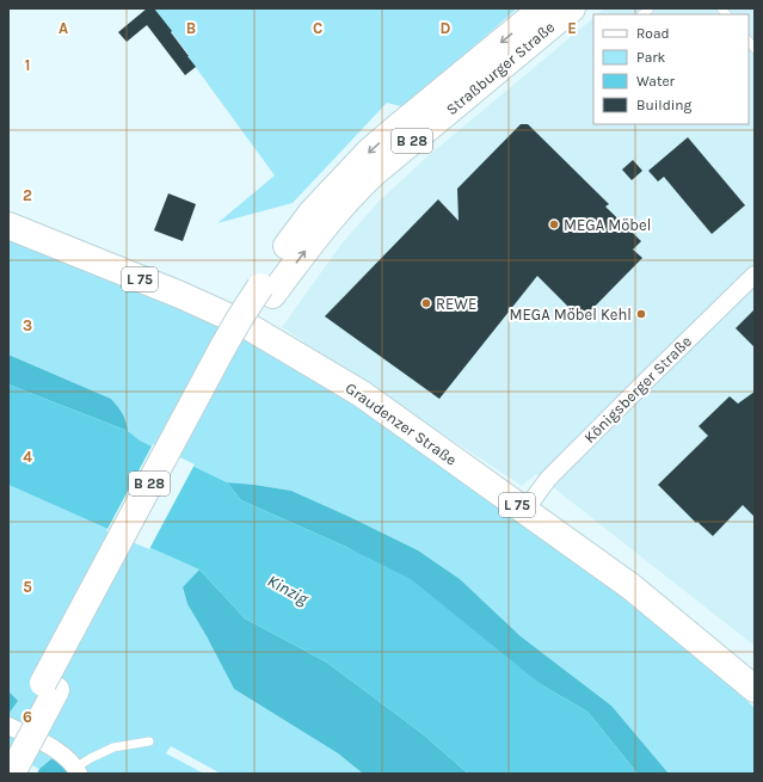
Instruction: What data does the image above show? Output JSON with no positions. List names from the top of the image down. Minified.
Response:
{"streets":{"main road":["Straßburger Straße","B 28","L 75","Graudenzer Straße"],"street":["Königsberger Straße"]},"crossings":[["Straßburger Straße","B 28"],["Königsberger Straße","Graudenzer Straße"]],"water":["Kinzig"],"places":["MEGA Möbel","REWE","MEGA Möbel Kehl"],"legend":["Road","Park","Water","Building"],"grid":{"columns":["A","B","C","D","E"],"rows":["1","2","3","4","5","6"]}}
